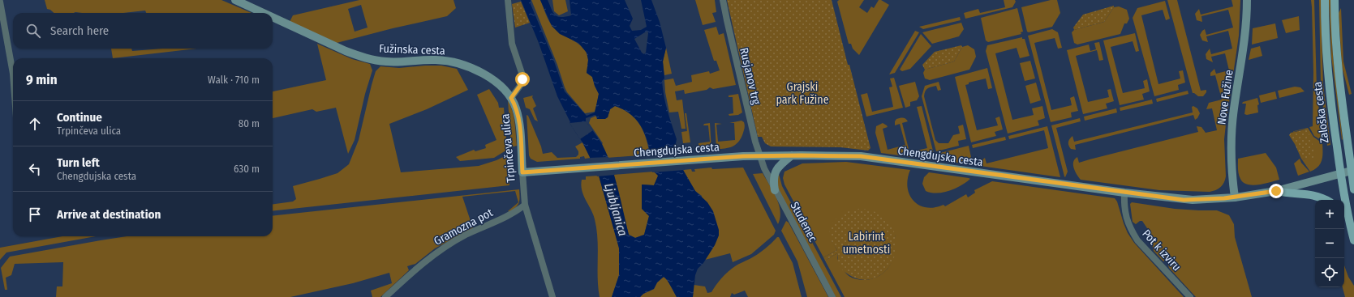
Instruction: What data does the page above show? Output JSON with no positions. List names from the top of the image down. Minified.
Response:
{"streets":{"main road":["Zaloška cesta"],"street":["Fužinska cesta","Rusjanov trg","Nove Fužine","Trpinčeva ulica","Chengdujska cesta","Studenec","Gramozna pot","Pot k izviru"]},"crossings":[["Fužinska cesta","Trpinčeva ulica"],["Rusjanov trg","Chengdujska cesta"],["Rusjanov trg","Studenec"],["Nove Fužine","Chengdujska cesta"],["Zaloška cesta","Chengdujska cesta"],["Trpinčeva ulica","Chengdujska cesta"],["Trpinčeva ulica","Gramozna pot"],["Chengdujska cesta","Studenec"],["Chengdujska cesta","Pot k izviru"]],"water":["Ljubljanica"],"parks":["Grajski park Fužine","Labirint umetnosti"],"page":{"search":"Search here","heading":["9 min","Walk · 710 m"],"list":[["Continue","Trpinčeva ulica","80 m"],["Turn left","Chengdujska cesta","630 m"],"Arrive at destination"],"map_buttons":["+","−"]}}
